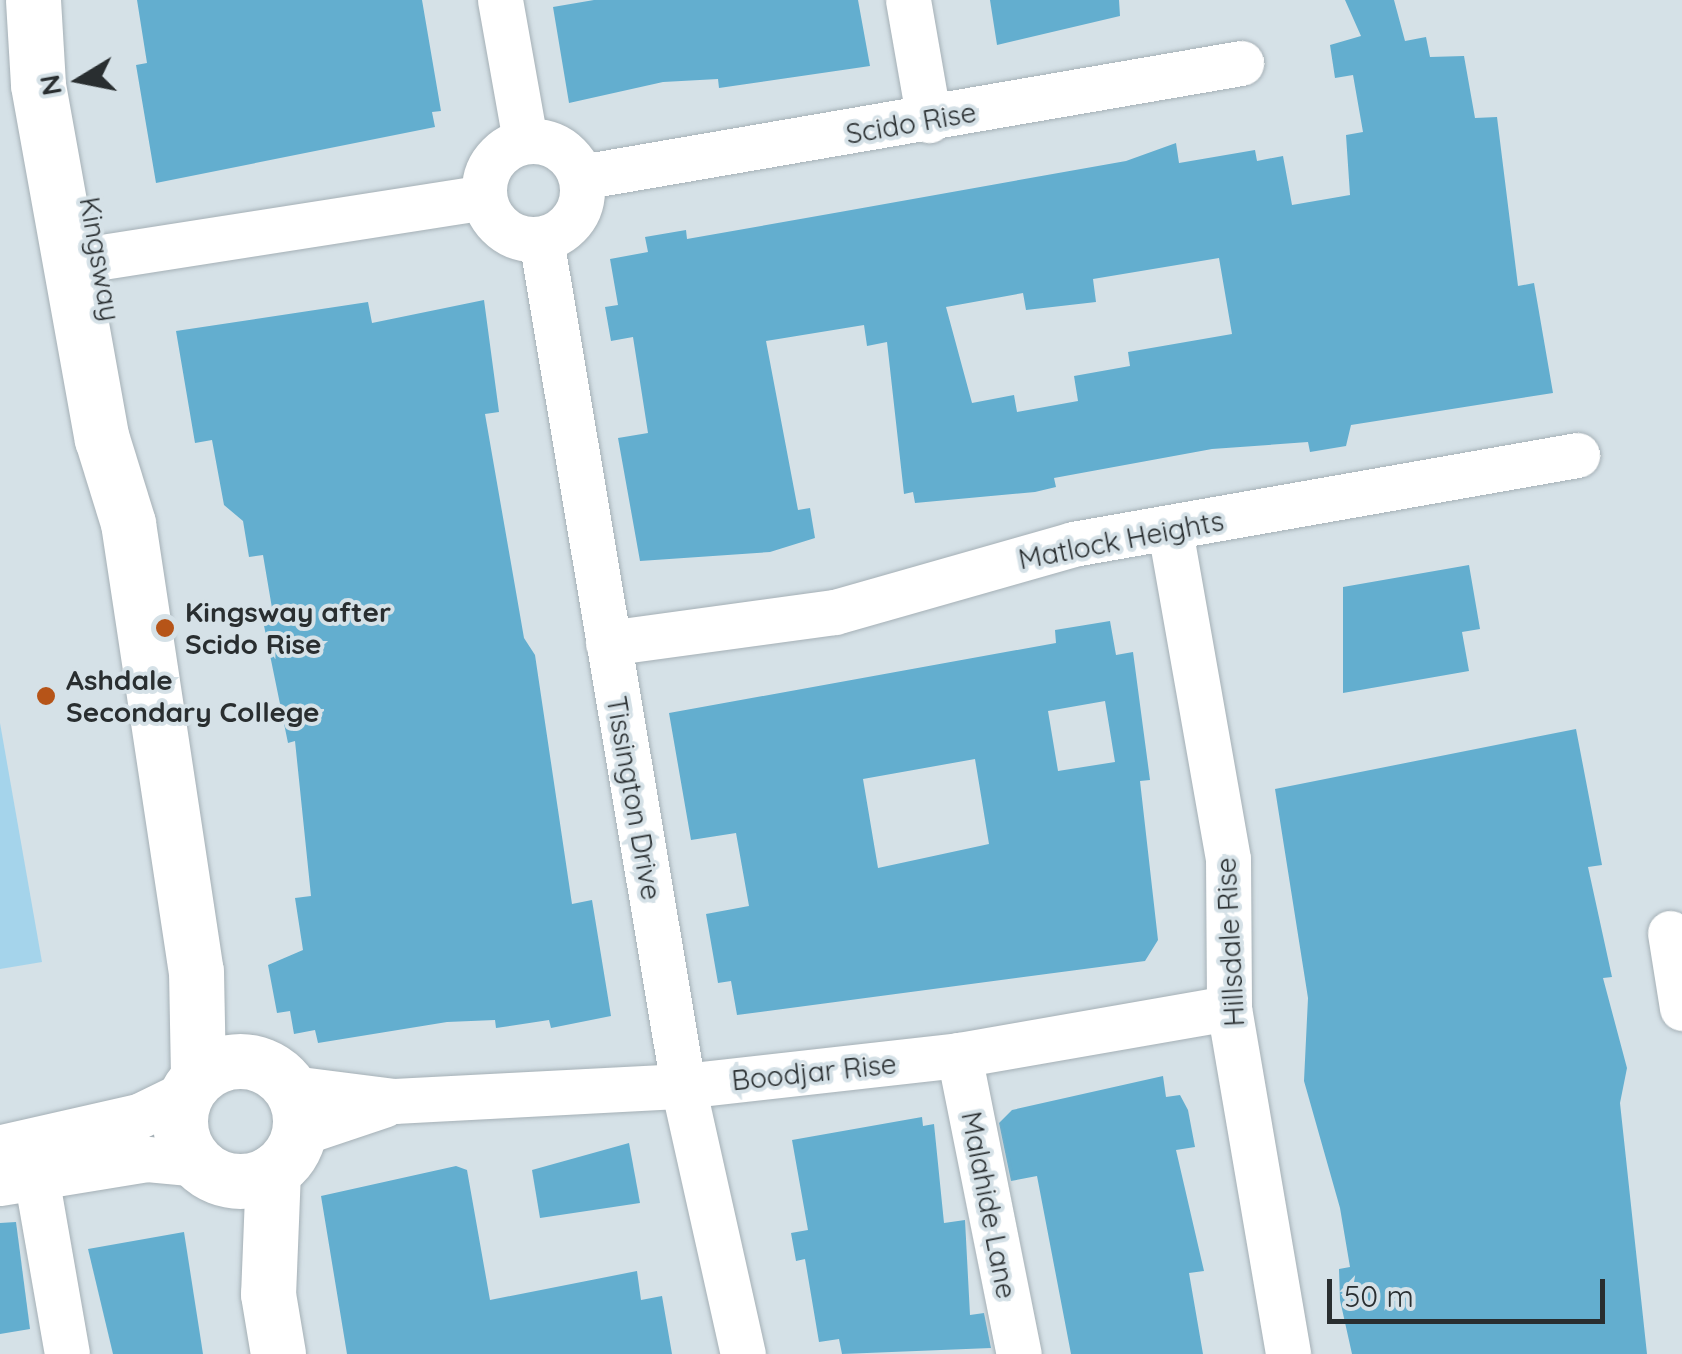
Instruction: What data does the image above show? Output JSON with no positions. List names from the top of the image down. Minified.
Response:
{"streets":{"main road":["Kingsway"],"street":["Scido Rise","Matlock Heights","Tissington Drive","Hillsdale Rise","Boodjar Rise","Malahide Lane"]},"crossings":[["Scido Rise","Tissington Drive"],["Kingsway","Boodjar Rise"],["Matlock Heights","Tissington Drive"],["Matlock Heights","Hillsdale Rise"],["Tissington Drive","Boodjar Rise"],["Hillsdale Rise","Boodjar Rise"],["Boodjar Rise","Malahide Lane"]],"places":["Kingsway after Scido Rise","Ashdale Secondary College"],"scale_bar":"50 m","north":"left"}
